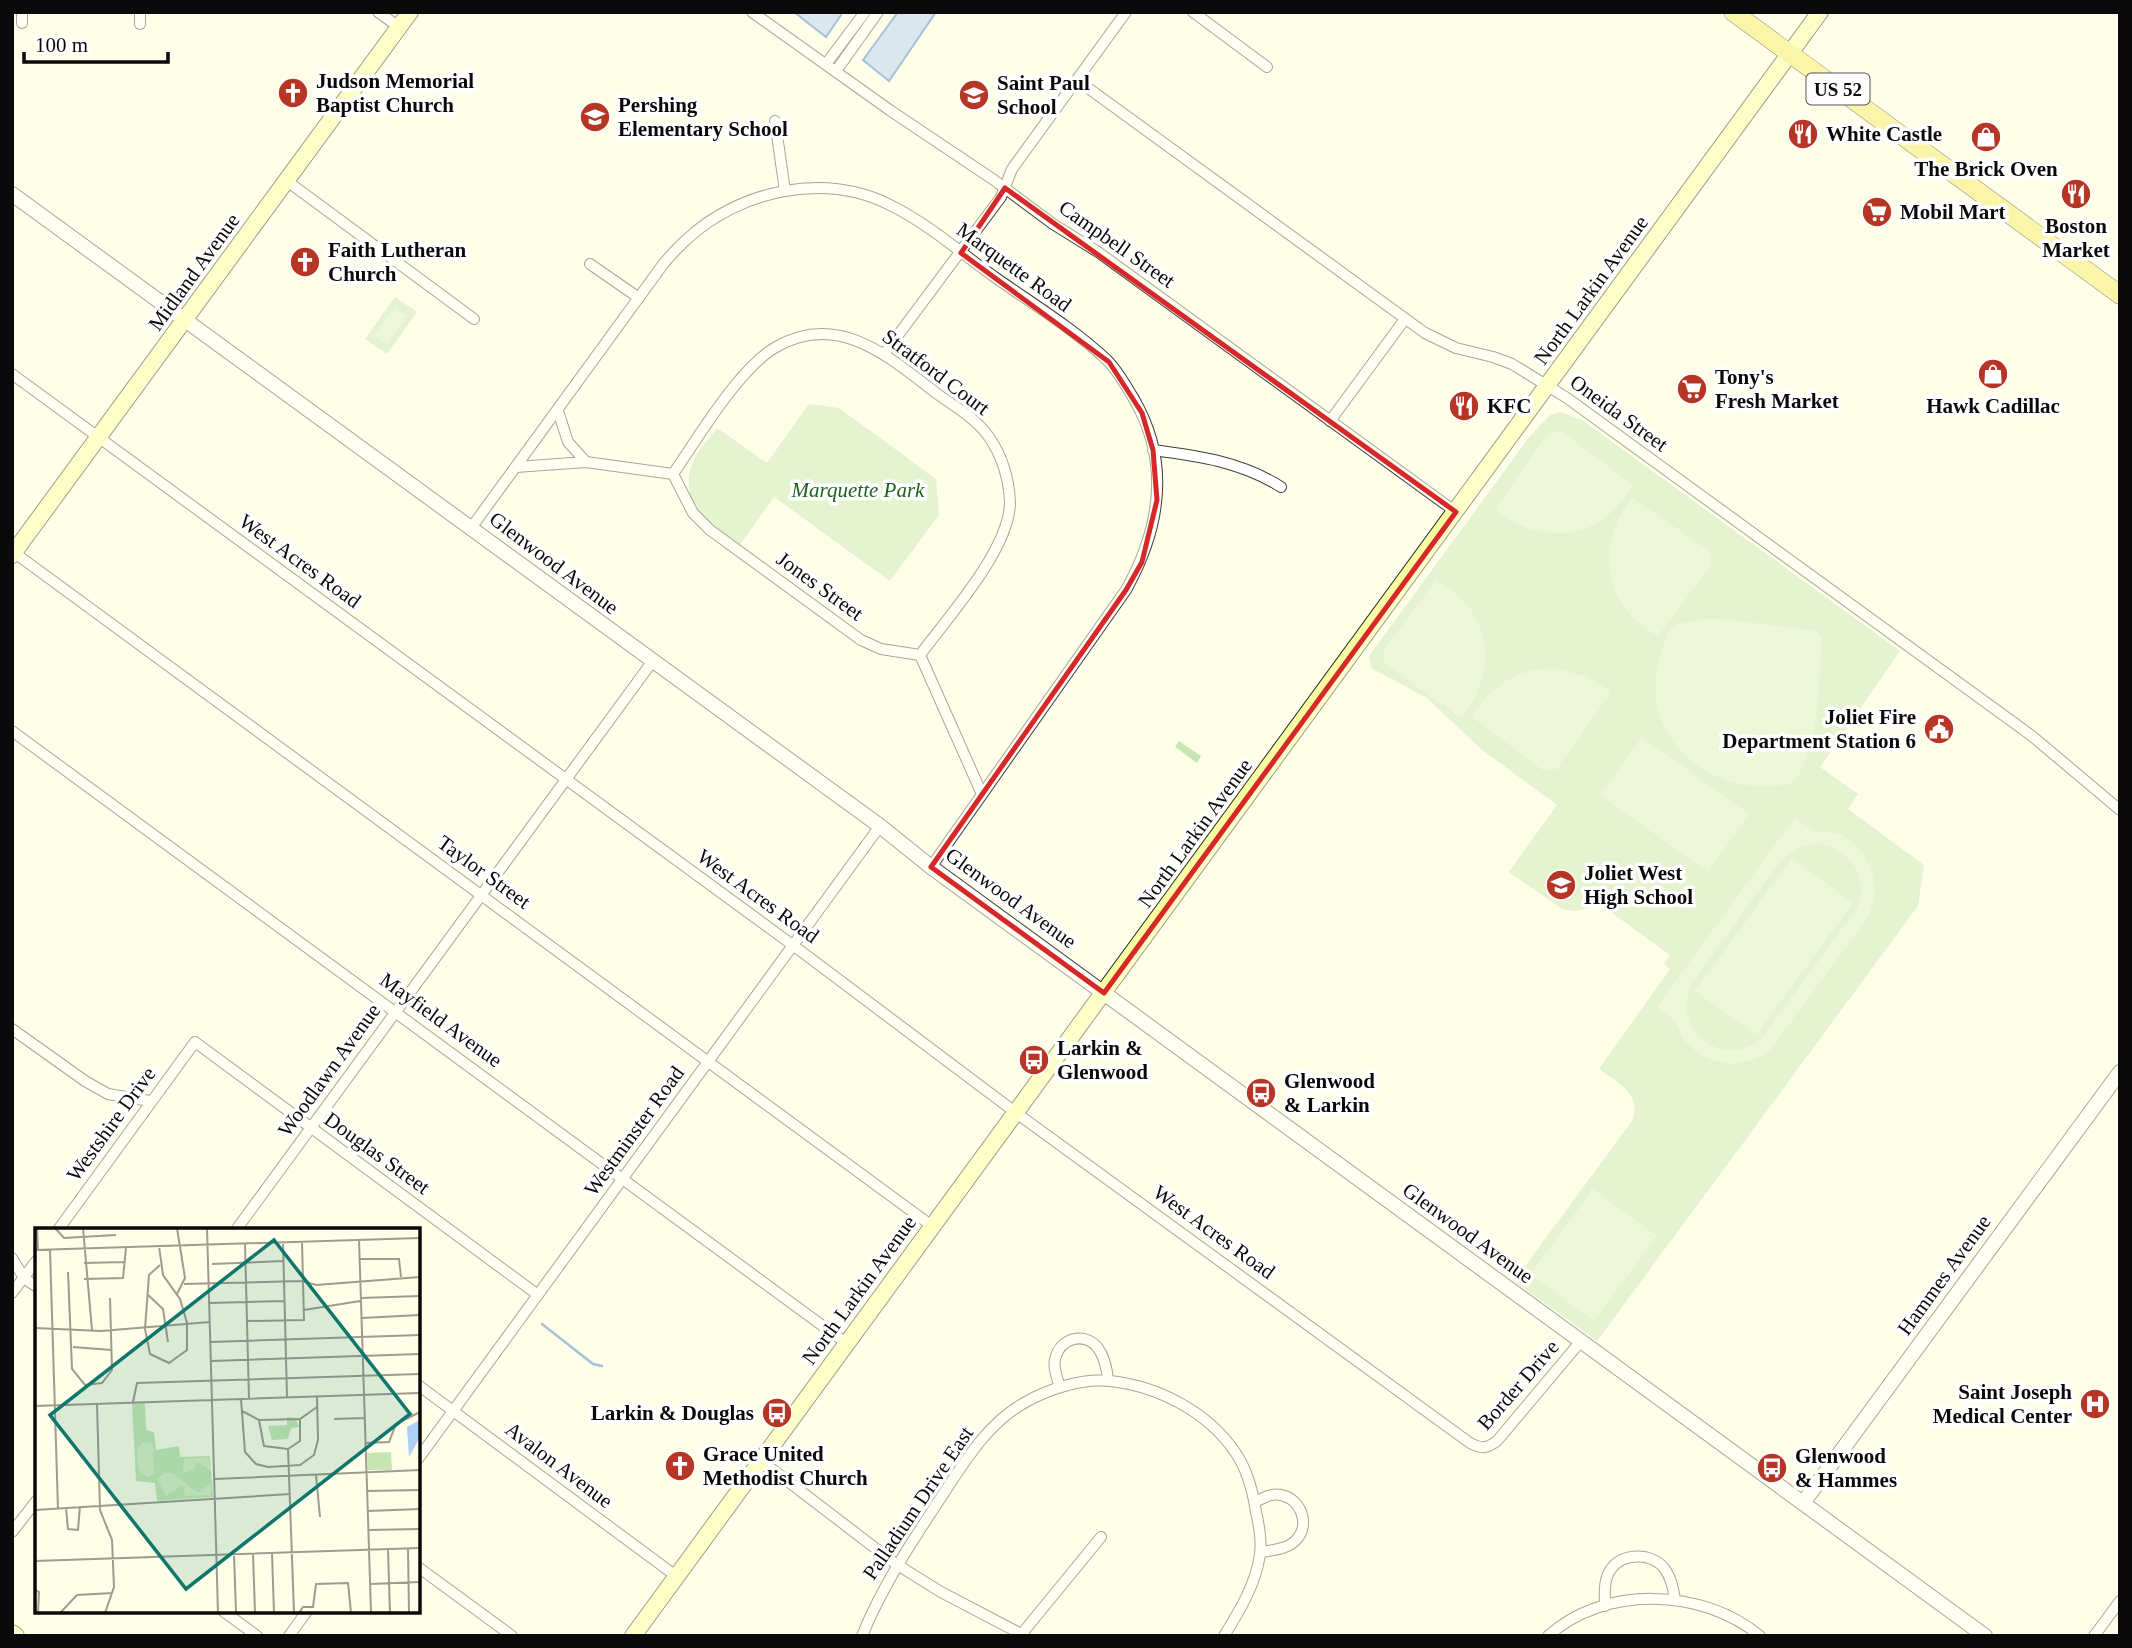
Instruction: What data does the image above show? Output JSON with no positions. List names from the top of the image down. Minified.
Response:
{"streets":{"main road":["US 52","Midland Avenue","North Larkin Avenue"],"street":["Campbell Street","Marquette Road","Stratford Court","Oneida Street","West Acres Road","Glenwood Avenue","Jones Street","Taylor Street","Mayfield Avenue","Woodlawn Avenue","Westshire Drive","Westminster Road","Douglas Street","Hammes Avenue","Border Drive","Avalon Avenue","Palladium Drive East"]},"crossings":[["US 52","North Larkin Avenue"],["Campbell Street","North Larkin Avenue"],["Marquette Road","Glenwood Avenue"],["Midland Avenue","West Acres Road"],["Midland Avenue","Glenwood Avenue"],["Midland Avenue","Taylor Street"],["North Larkin Avenue","Oneida Street"],["North Larkin Avenue","West Acres Road"],["North Larkin Avenue","Glenwood Avenue"],["North Larkin Avenue","Taylor Street"],["North Larkin Avenue","Mayfield Avenue"],["North Larkin Avenue","Avalon Avenue"],["Stratford Court","Jones Street"],["West Acres Road","Woodlawn Avenue"],["West Acres Road","Westminster Road"],["West Acres Road","Border Drive"],["Glenwood Avenue","Woodlawn Avenue"],["Glenwood Avenue","Westminster Road"],["Glenwood Avenue","Hammes Avenue"],["Glenwood Avenue","Border Drive"],["Taylor Street","Woodlawn Avenue"],["Taylor Street","Westminster Road"],["Mayfield Avenue","Woodlawn Avenue"],["Mayfield Avenue","Westminster Road"],["Woodlawn Avenue","Douglas Street"],["Westshire Drive","Douglas Street"],["Westminster Road","Douglas Street"],["Westminster Road","Avalon Avenue"]],"parks":["Marquette Park"],"places":{"church":["Judson Memorial Baptist Church","Faith Lutheran Church","Grace United Methodist Church"],"school or university":["Saint Paul School","Pershing Elementary School","Joliet West High School"],"restaurant":["White Castle","Boston Market","KFC"],"shop":["The Brick Oven","Hawk Cadillac"],"supermarket":["Mobil Mart","Tony's Fresh Market"],"public building":["Joliet Fire Department Station 6"],"bus stop":["Larkin & Glenwood","Glenwood & Larkin","Larkin & Douglas","Glenwood & Hammes"],"hospital":["Saint Joseph Medical Center"]},"scale_bar":"100 m"}
